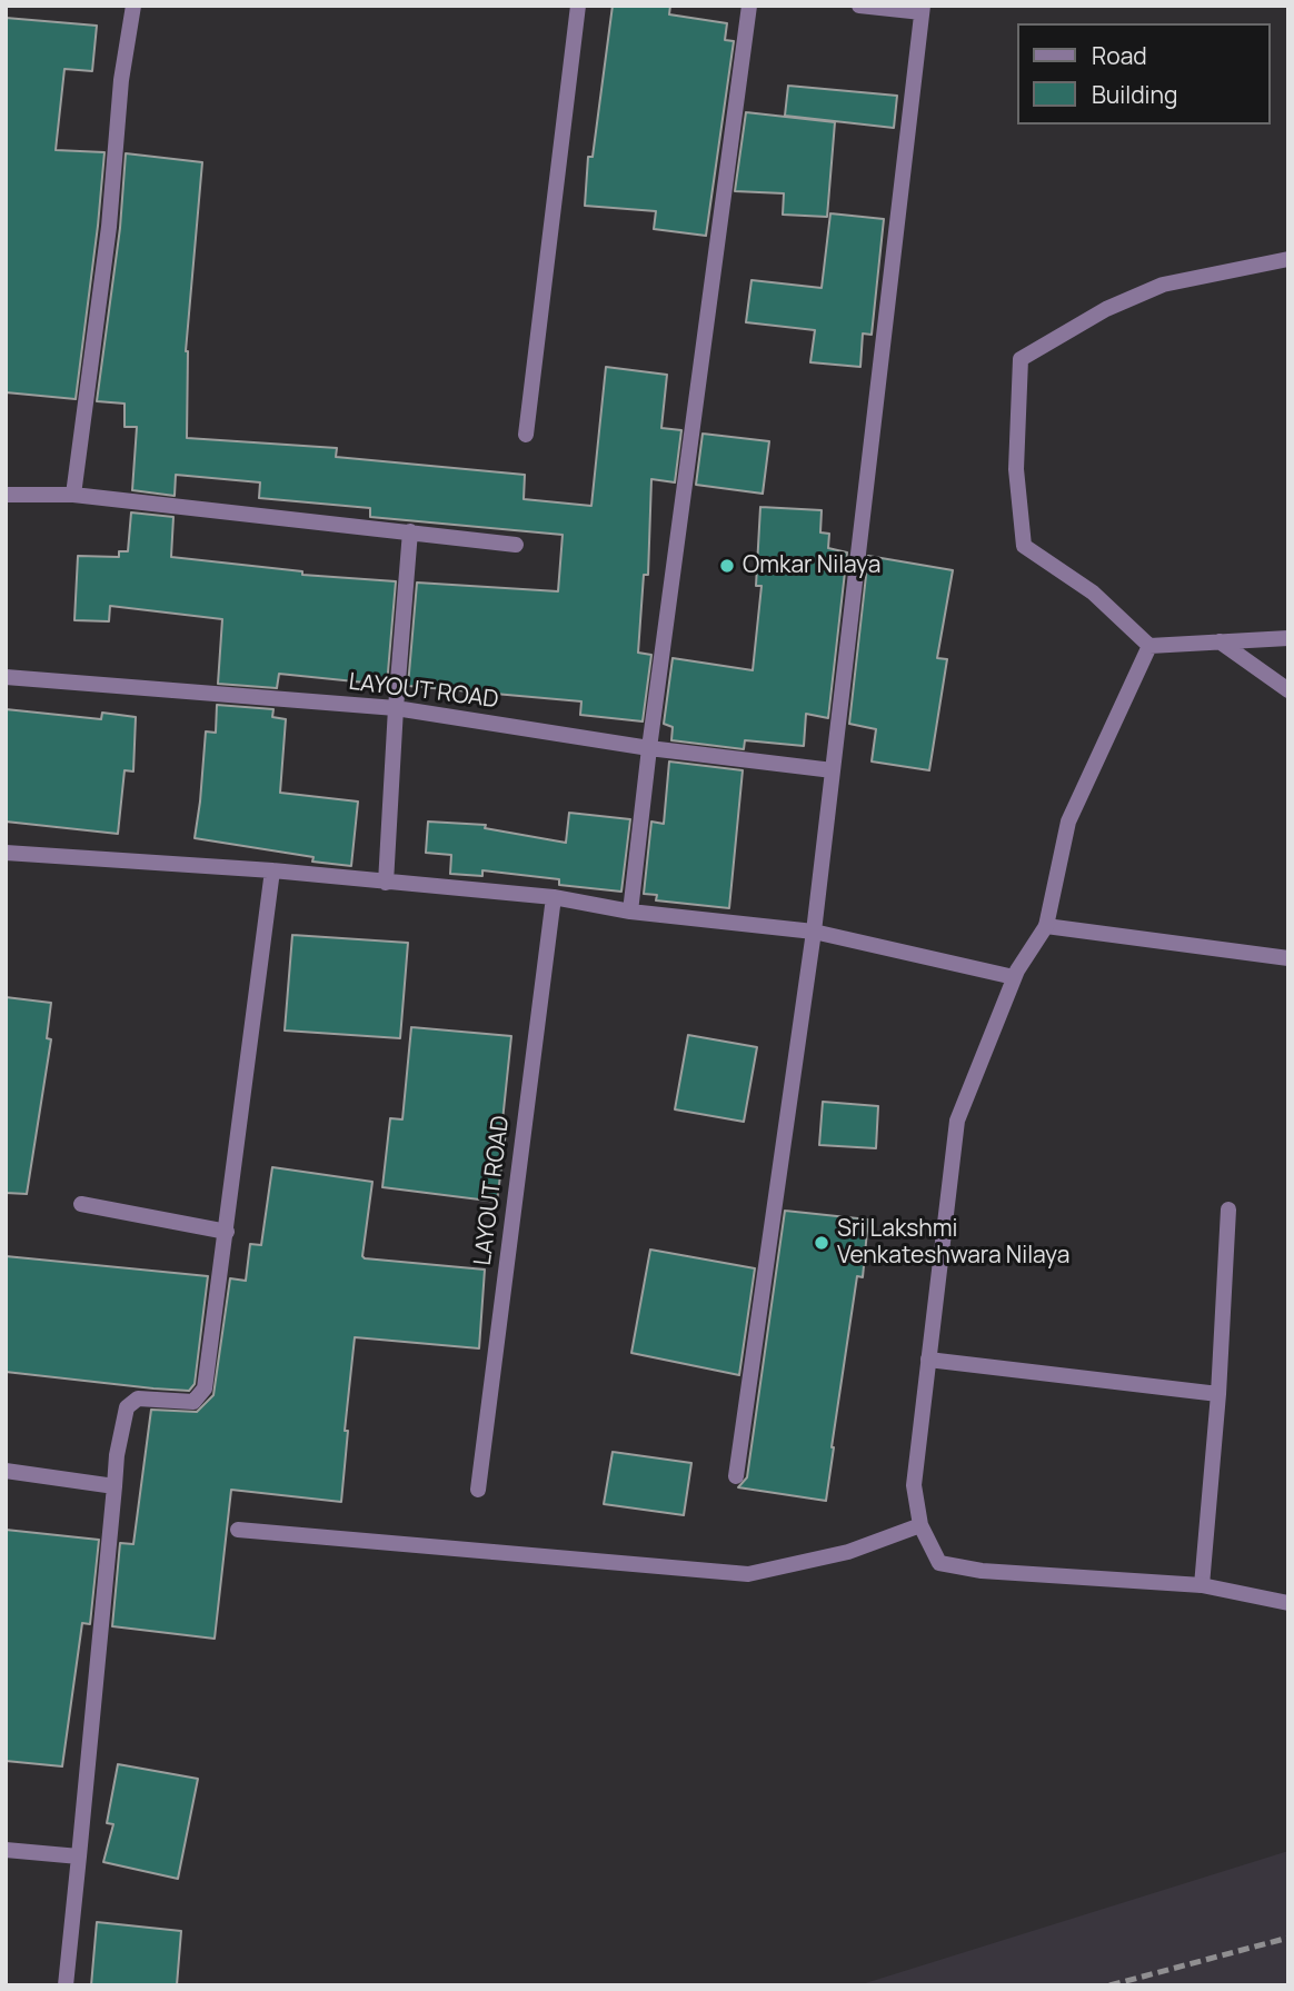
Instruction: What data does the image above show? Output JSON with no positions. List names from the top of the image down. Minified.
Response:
{"streets":{"street":["LAYOUT ROAD"]},"places":["Omkar Nilaya","Sri Lakshmi Venkateshwara Nilaya"],"legend":["Road","Building"]}
